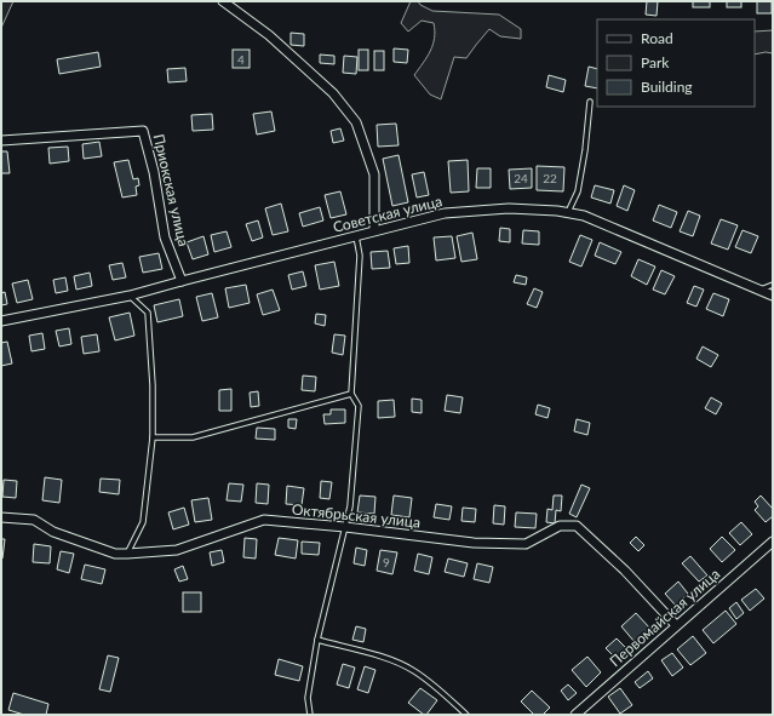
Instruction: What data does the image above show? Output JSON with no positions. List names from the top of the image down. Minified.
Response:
{"streets":{"street":["Приокская улица","Советская улица","Октябрьская улица","Первомайская улица"]},"crossings":[["Приокская улица","Советская улица"],["Октябрьская улица","Первомайская улица"]],"house_numbers":["4","24","22","9"],"legend":["Road","Park","Building"]}
